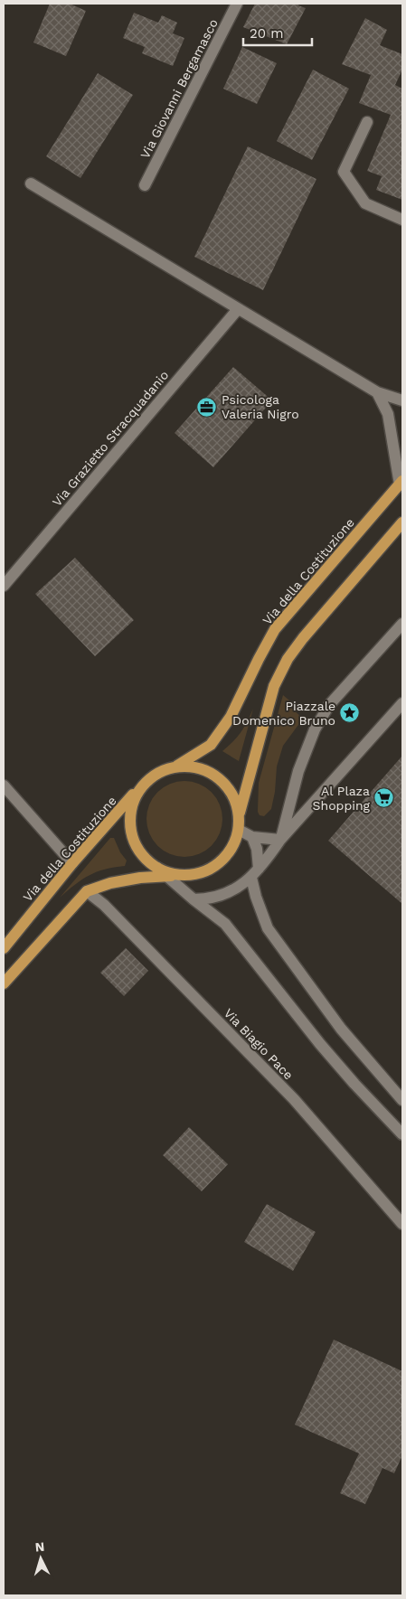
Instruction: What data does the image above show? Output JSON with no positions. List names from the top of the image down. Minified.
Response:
{"streets":{"main road":["Via della Costituzione"],"street":["Via Giovanni Bergamasco","Via Grazietto Stracquadanio","Via Biagio Pace"]},"places":{"office":["Psicologa Valeria Nigro"],"place":["Piazzale Domenico Bruno"],"supermarket":["Al Plaza Shopping"]},"scale_bar":"20 m","north":"top"}
